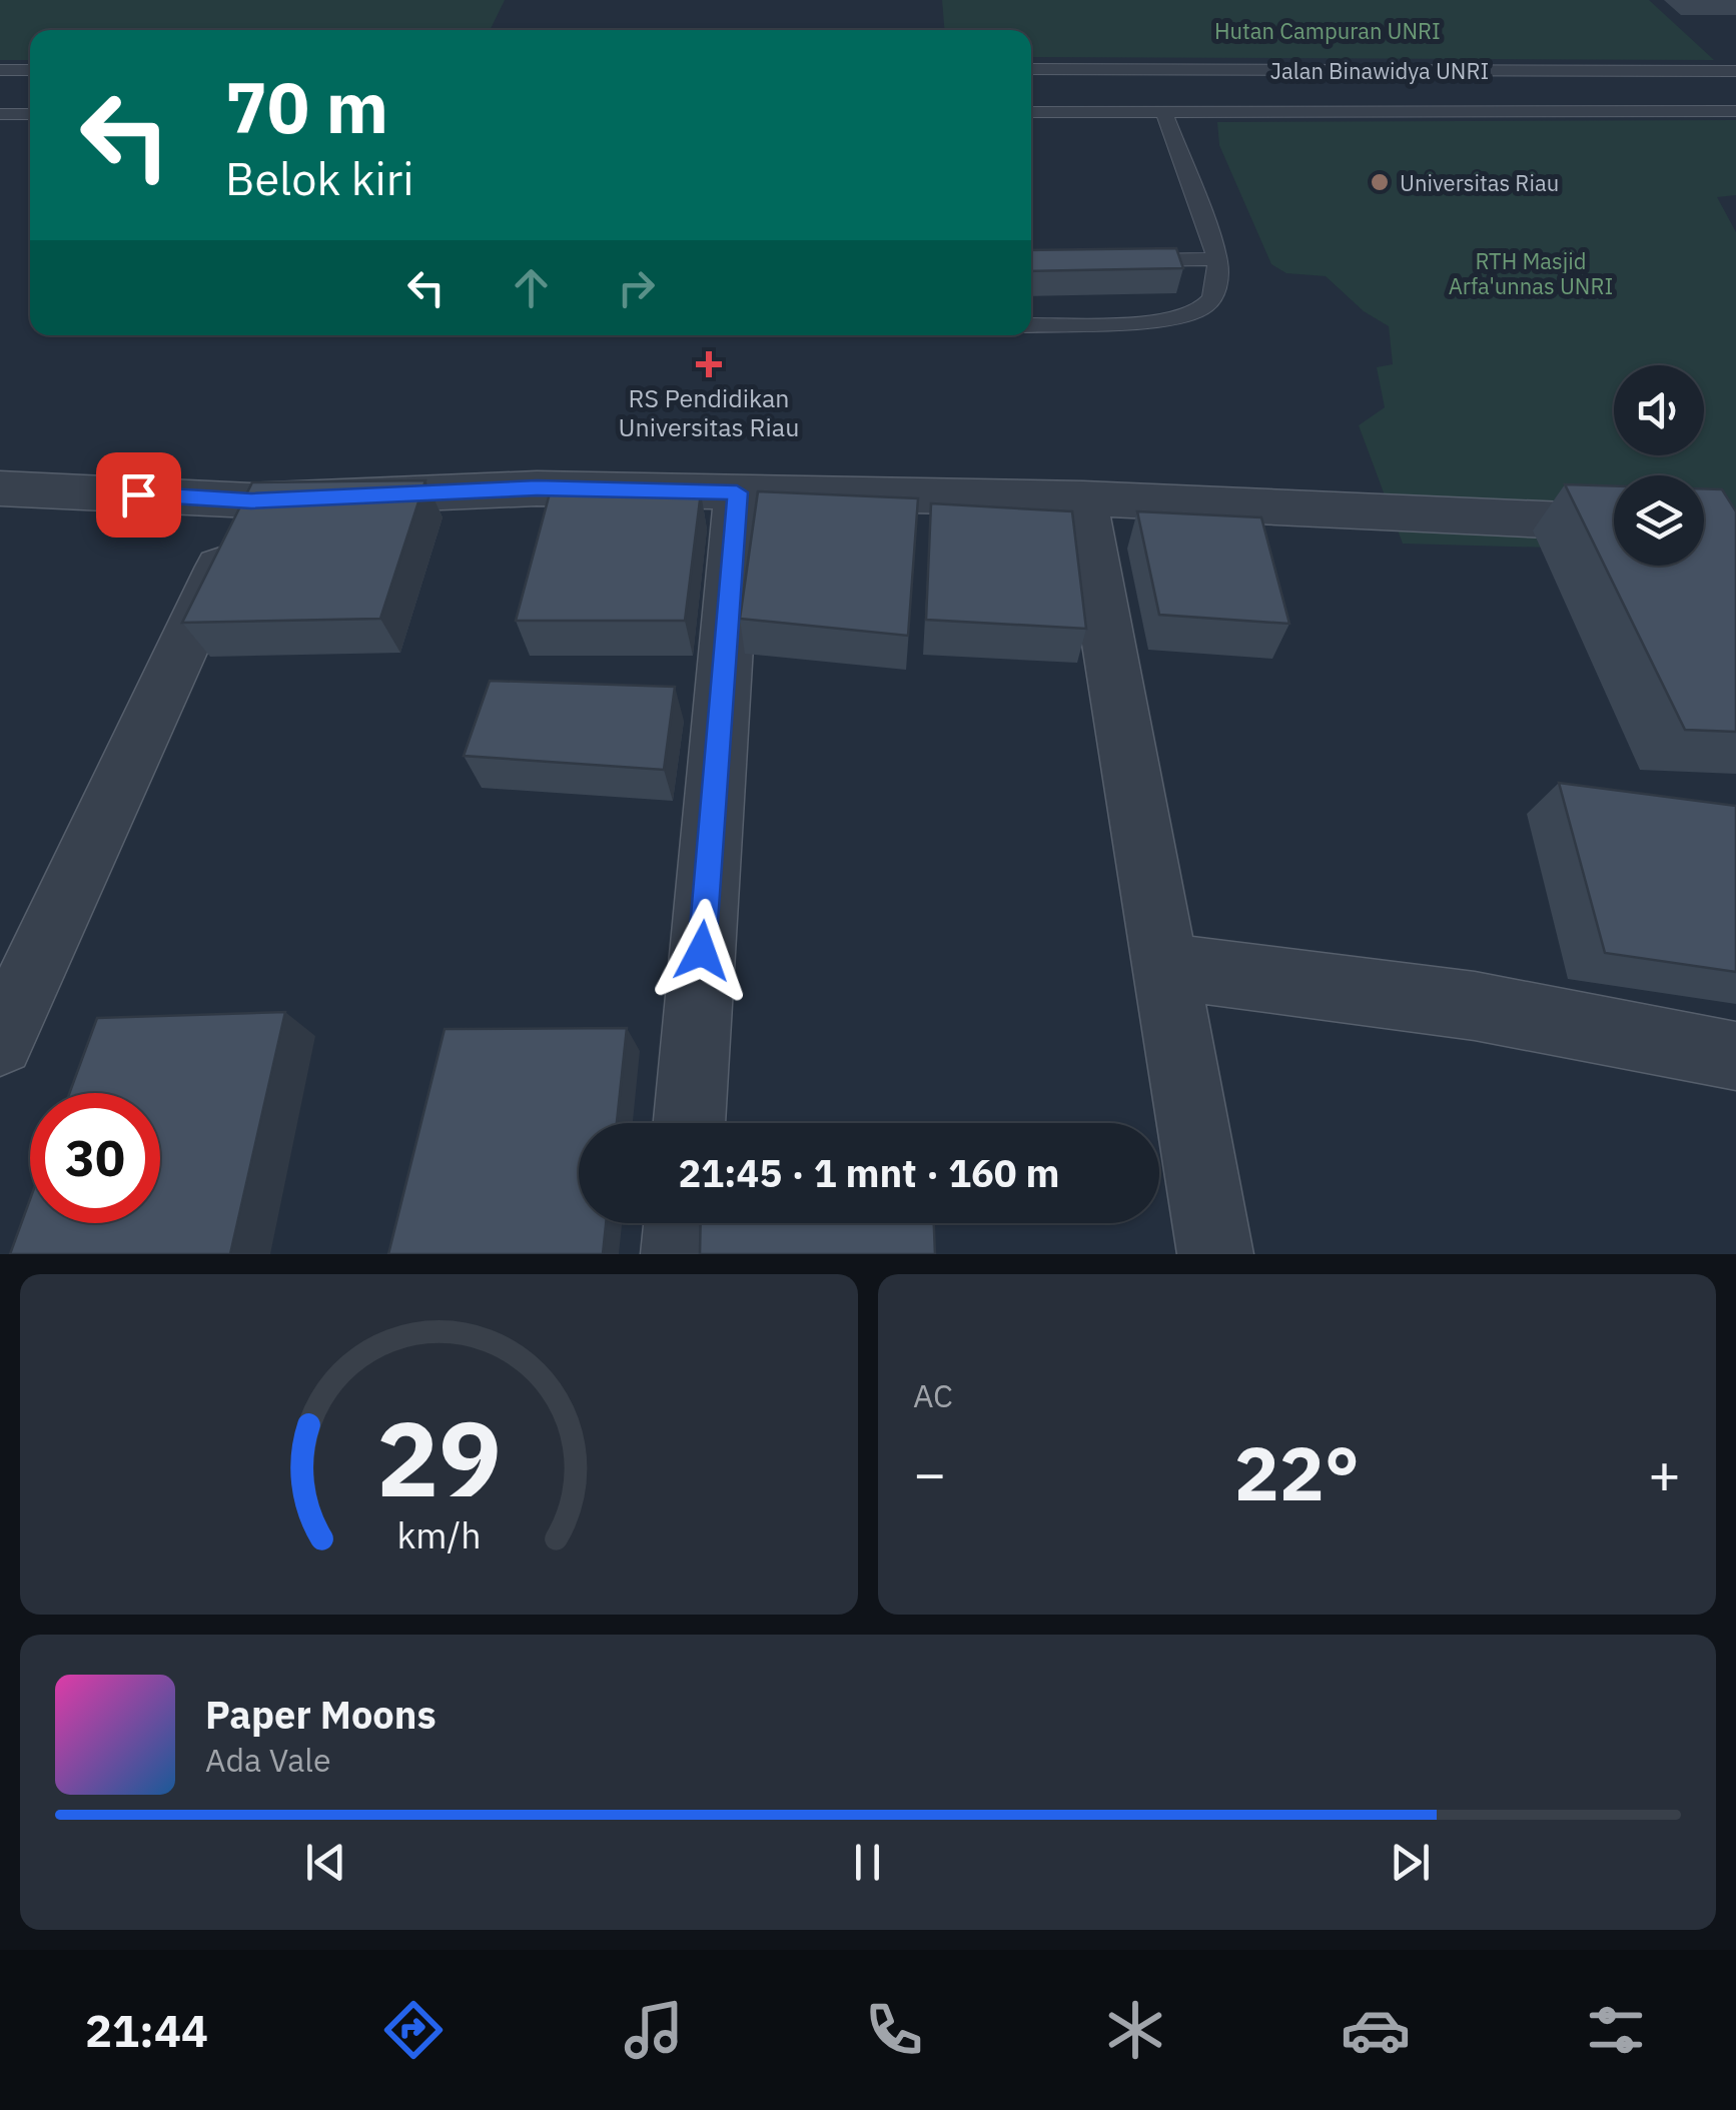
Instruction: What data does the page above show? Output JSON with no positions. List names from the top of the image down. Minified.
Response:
{"streets":{"lane":["Jalan Binawidya UNRI"]},"parks":["Hutan Campuran UNRI","RTH Masjid Arfa'unnas UNRI"],"places":{"other":["Universitas Riau"],"health":["RS Pendidikan Universitas Riau"]},"page":{"turn":["70 m","Belok kiri"],"limit":"30","trip":"21:45 · 1 mnt · 160 m","tile":"AC","heat":["−","22°","+"],"song":["Paper Moons","Ada Vale"],"tabs":"21:44","gauge":["29","km/h"]}}
